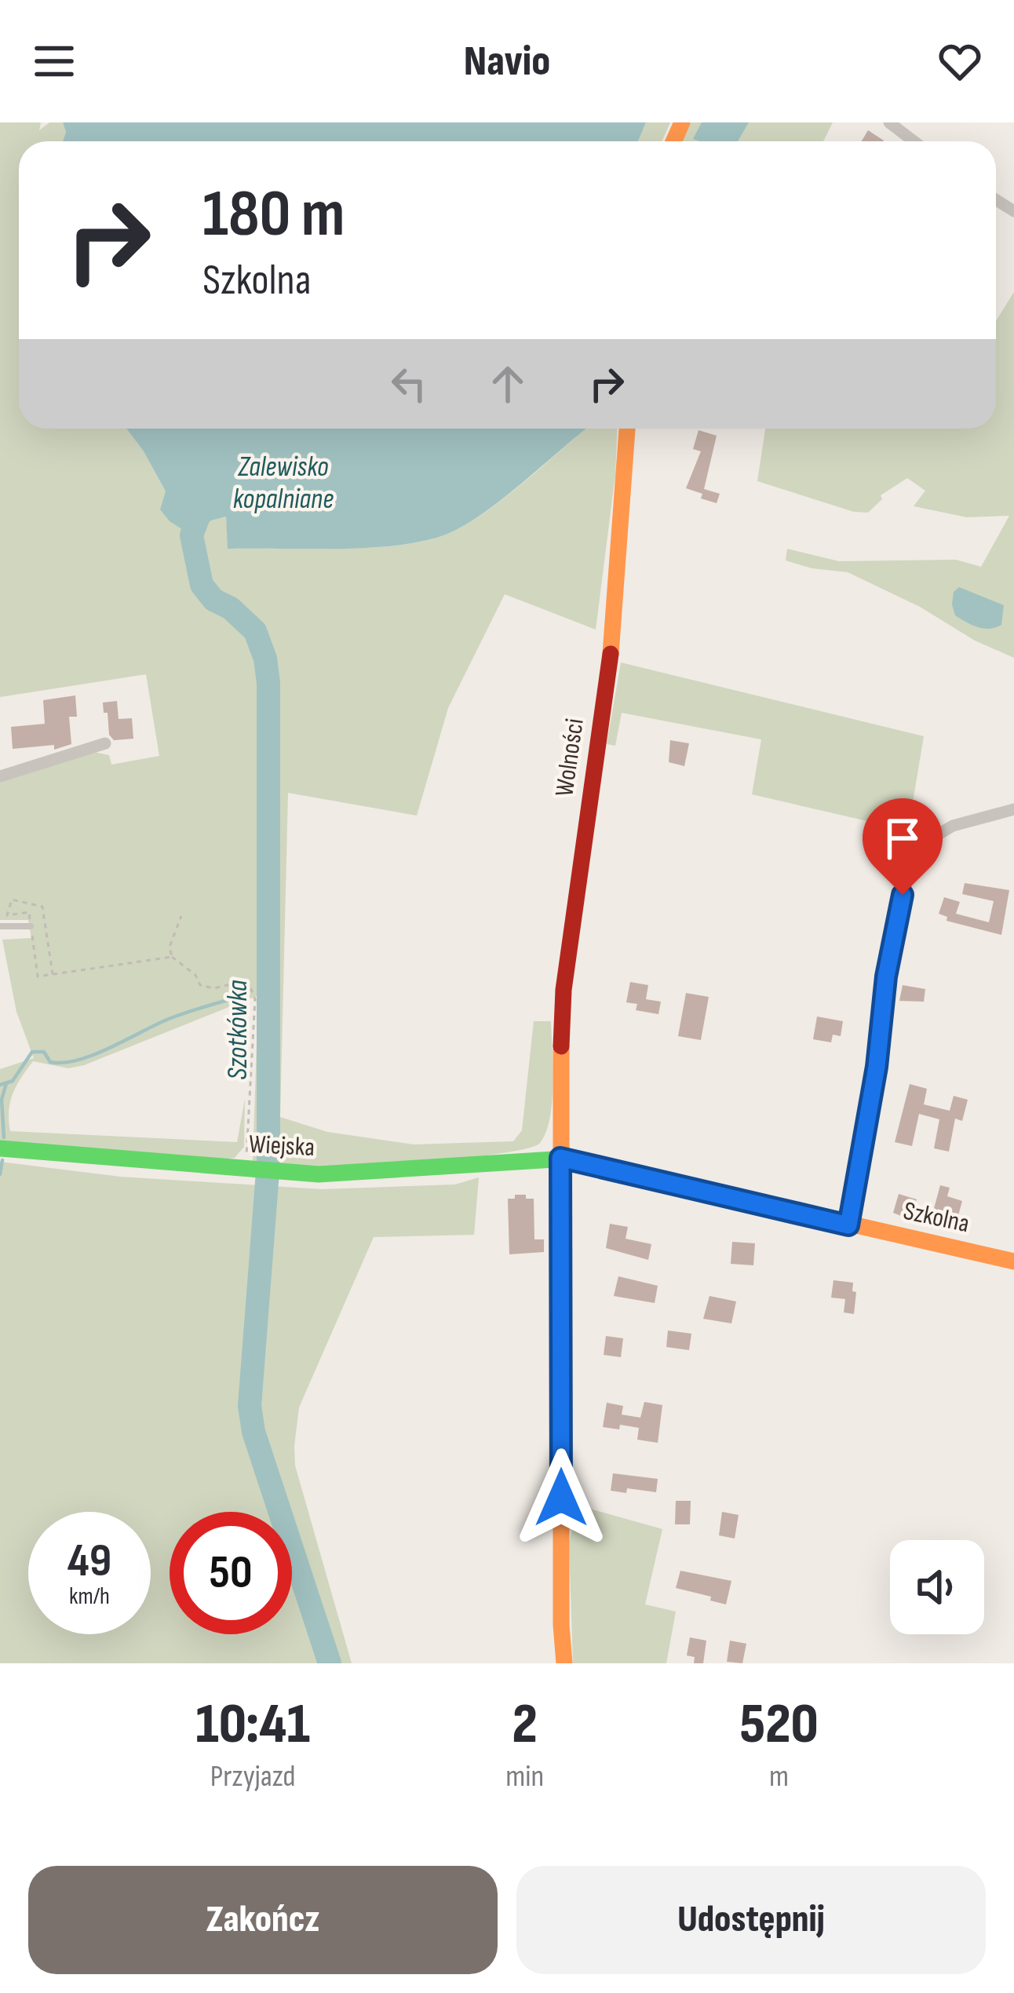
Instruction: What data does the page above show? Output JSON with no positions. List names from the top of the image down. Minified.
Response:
{"streets":{"main road":["Wolności","Wiejska","Szkolna"]},"crossings":[["Wolności","Wiejska"],["Wiejska","Szkolna"]],"water":["Zalewisko kopalniane","Szotkówka"],"page":{"header":"Navio","turn":["180 m","Szkolna"],"speed":"49 km/h","limit":"50","eta":["10:41","Przyjazd","2","min","520","m"],"buttons":["Zakończ","Udostępnij"]}}
